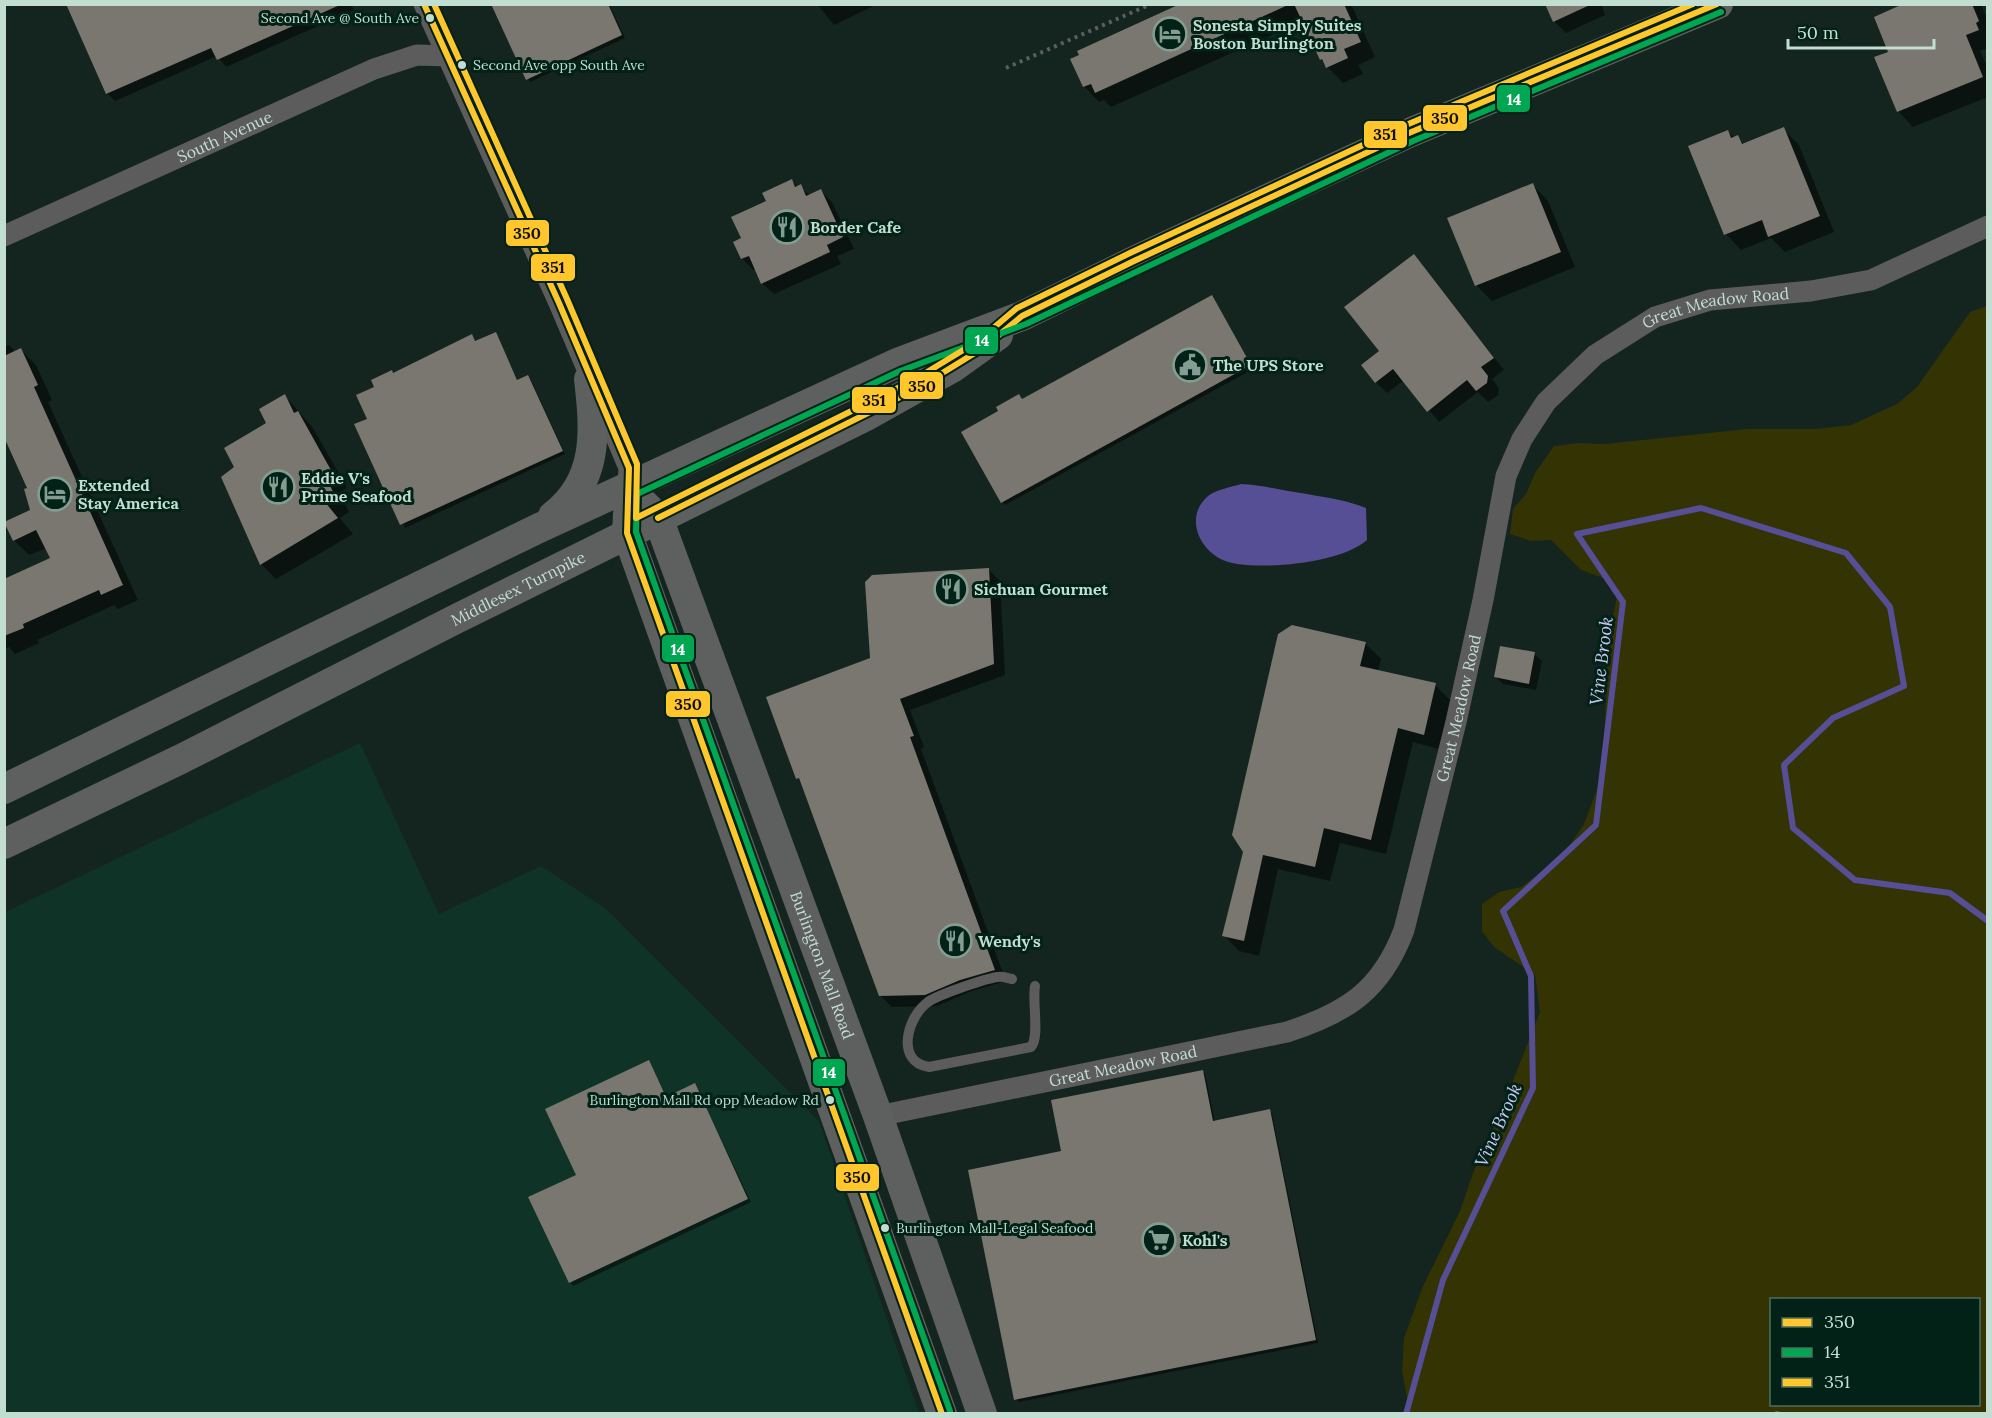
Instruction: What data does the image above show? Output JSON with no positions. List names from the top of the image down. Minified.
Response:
{"streets":{"main road":["Middlesex Turnpike","Burlington Mall Road"],"street":["South Avenue","Great Meadow Road"]},"crossings":[["Great Meadow Road","Burlington Mall Road"],["Middlesex Turnpike","Burlington Mall Road"]],"water":["Vine Brook"],"places":{"other":["Second Ave @ South Ave","Second Ave opp South Ave","Burlington Mall Rd opp Meadow Rd","Burlington Mall-Legal Seafood"],"hotel":["Sonesta Simply Suites Boston Burlington","Extended Stay America"],"restaurant":["Border Cafe","Eddie V's Prime Seafood","Sichuan Gourmet","Wendy's"],"public building":["The UPS Store"],"supermarket":["Kohl's"]},"lines":["transit line 350","transit line 351","transit line 14"],"legend":["350","14","351"],"scale_bar":"50 m"}
